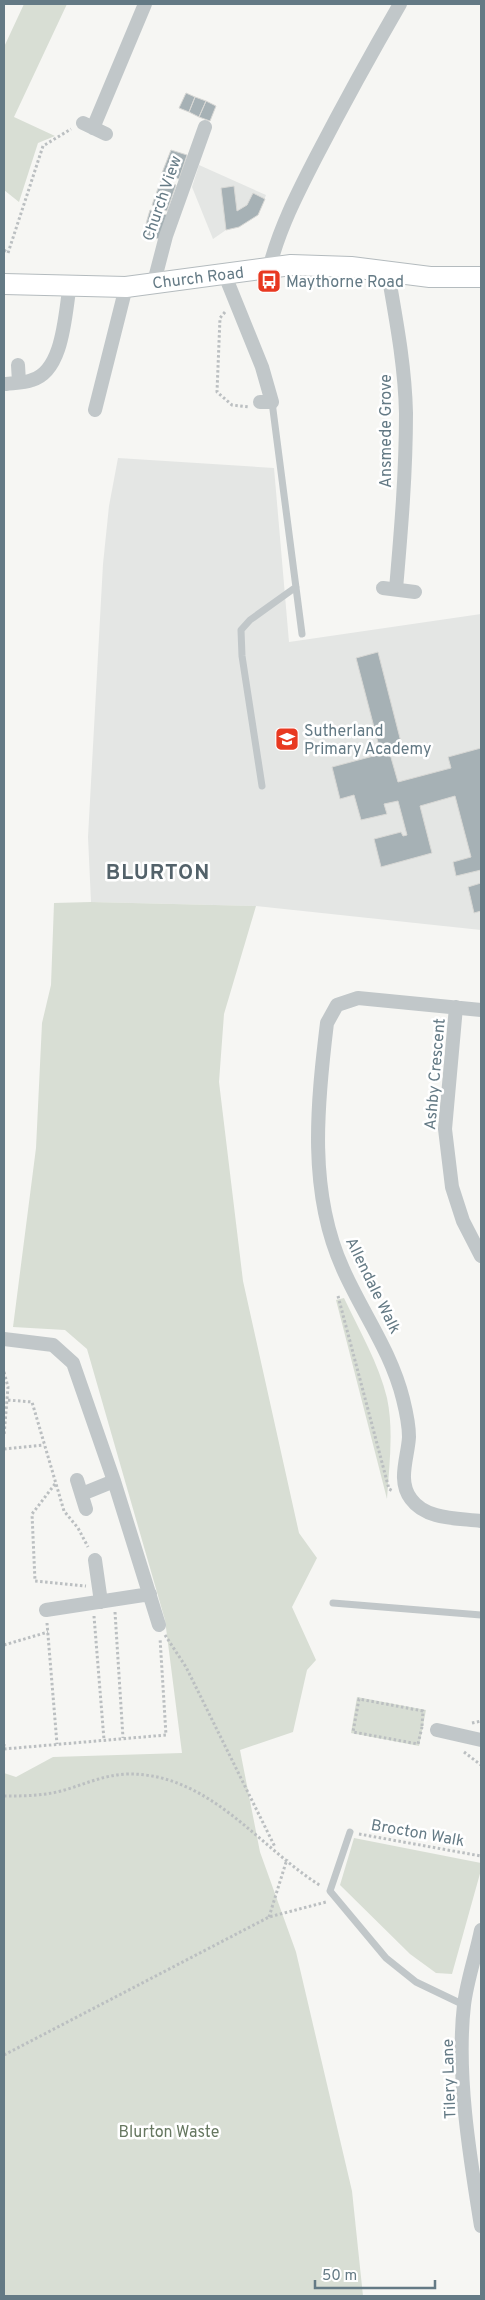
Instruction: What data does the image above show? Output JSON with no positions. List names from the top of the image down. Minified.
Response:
{"streets":{"street":["Church View","Church Road","Ansmede Grove","Ashby Crescent","Allendale Walk","Tilery Lane"],"path":["Brocton Walk"]},"crossings":[["Church View","Church Road"],["Church Road","Ansmede Grove"],["Ashby Crescent","Allendale Walk"]],"districts":["BLURTON"],"parks":["Blurton Waste"],"places":{"bus stop":["Maythorne Road"],"school or university":["Sutherland Primary Academy"]},"scale_bar":"50 m"}
